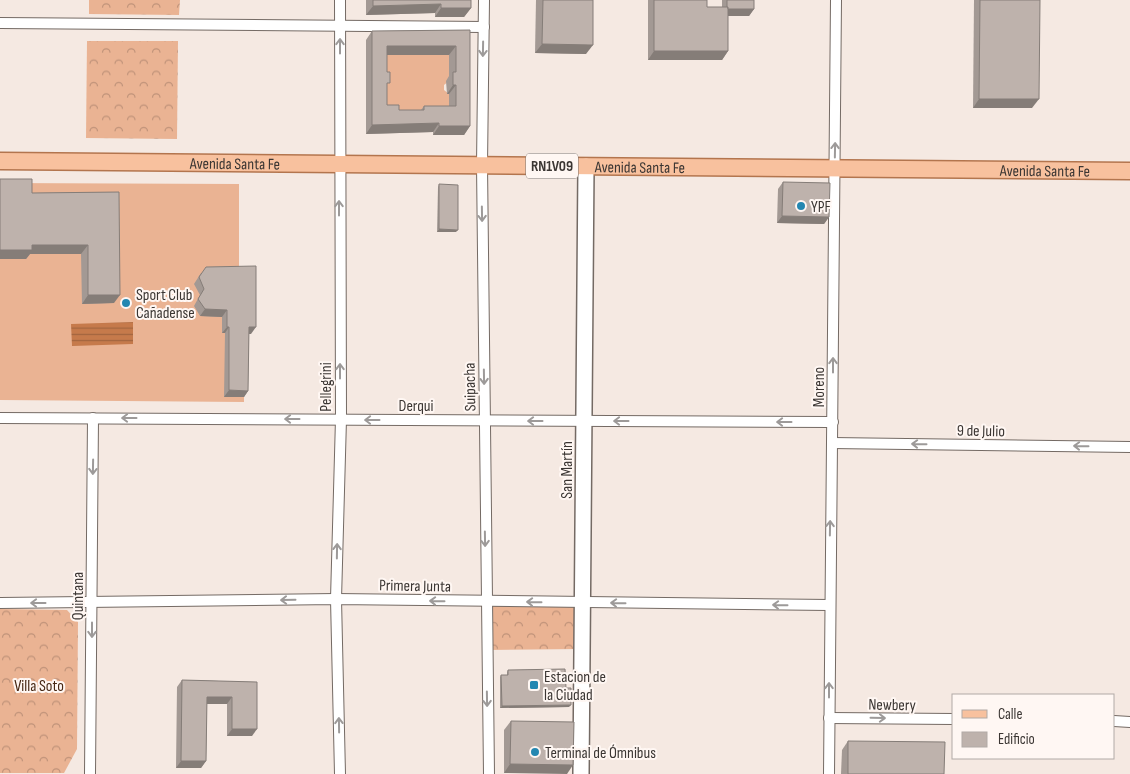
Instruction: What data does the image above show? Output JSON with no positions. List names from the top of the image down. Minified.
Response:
{"streets":{"main road":["Avenida Santa Fe","RN1V09","San Martín"],"street":["Pellegrini","Suipacha","Moreno","Derqui","9 de Julio","Primera Junta","Quintana","Newbery"]},"crossings":[["Avenida Santa Fe","Pellegrini"],["Avenida Santa Fe","Suipacha"],["Avenida Santa Fe","Moreno"],["Avenida Santa Fe","San Martín"],["Pellegrini","Derqui"],["Pellegrini","Primera Junta"],["Suipacha","Derqui"],["Suipacha","Primera Junta"],["Moreno","Derqui"],["Moreno","9 de Julio"],["Moreno","Primera Junta"],["Moreno","Newbery"],["Derqui","San Martín"],["Derqui","Quintana"],["San Martín","Primera Junta"],["Primera Junta","Quintana"]],"one_way":["Pellegrini","Suipacha","Moreno","Derqui","9 de Julio","Primera Junta","Quintana","Newbery"],"parks":["Villa Soto"],"places":{"other":["YPF","Sport Club Cañadense","Terminal de Ómnibus"],"transit":["Estacion de la Ciudad"]},"legend":["Calle","Edificio"]}
